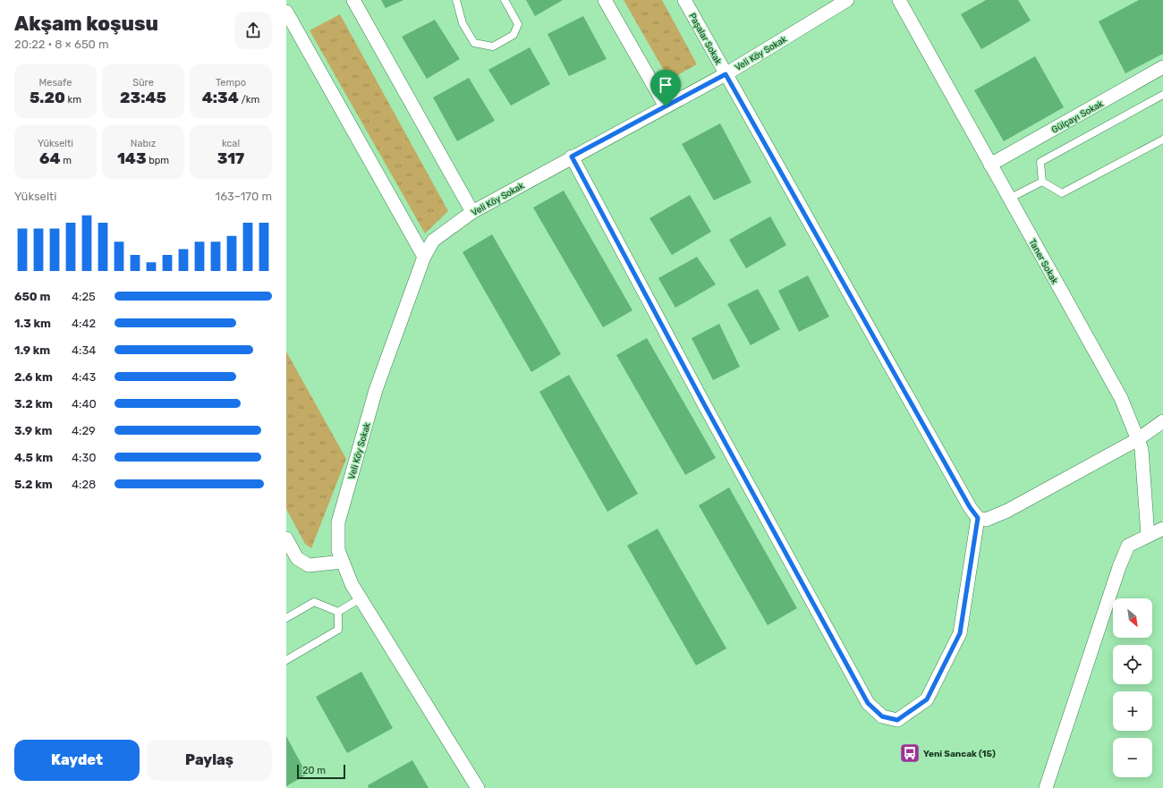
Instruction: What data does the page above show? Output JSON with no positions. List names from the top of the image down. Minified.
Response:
{"streets":{"street":["Paşalar Sokak","Veli Köy Sokak","Gülçayı Sokak","Taner Sokak"]},"crossings":[["Paşalar Sokak","Veli Köy Sokak"],["Gülçayı Sokak","Taner Sokak"]],"places":{"bus stop":["Yeni Sancak (15)"]},"scale_bar":"20 m","north":"bottom right","page":{"heading":["Akşam koşusu","20:22 · 8 × 650 m"],"stats":[["Mesafe","5.20 km"],["Süre","23:45"],["Tempo","4:34 /km"],["Yükselti","64 m"],["Nabız","143 bpm"],["kcal","317"]],"chart":["Yükselti","163–170 m"],"list":[{"name":"650 m","note":"4:25"},{"name":"1.3 km","note":"4:42"},{"name":"1.9 km","note":"4:34"},{"name":"2.6 km","note":"4:43"},{"name":"3.2 km","note":"4:40"},{"name":"3.9 km","note":"4:29"},{"name":"4.5 km","note":"4:30"},{"name":"5.2 km","note":"4:28"}],"map_buttons":["+","−"],"buttons":["Kaydet","Paylaş"],"scale":"20 m"}}
